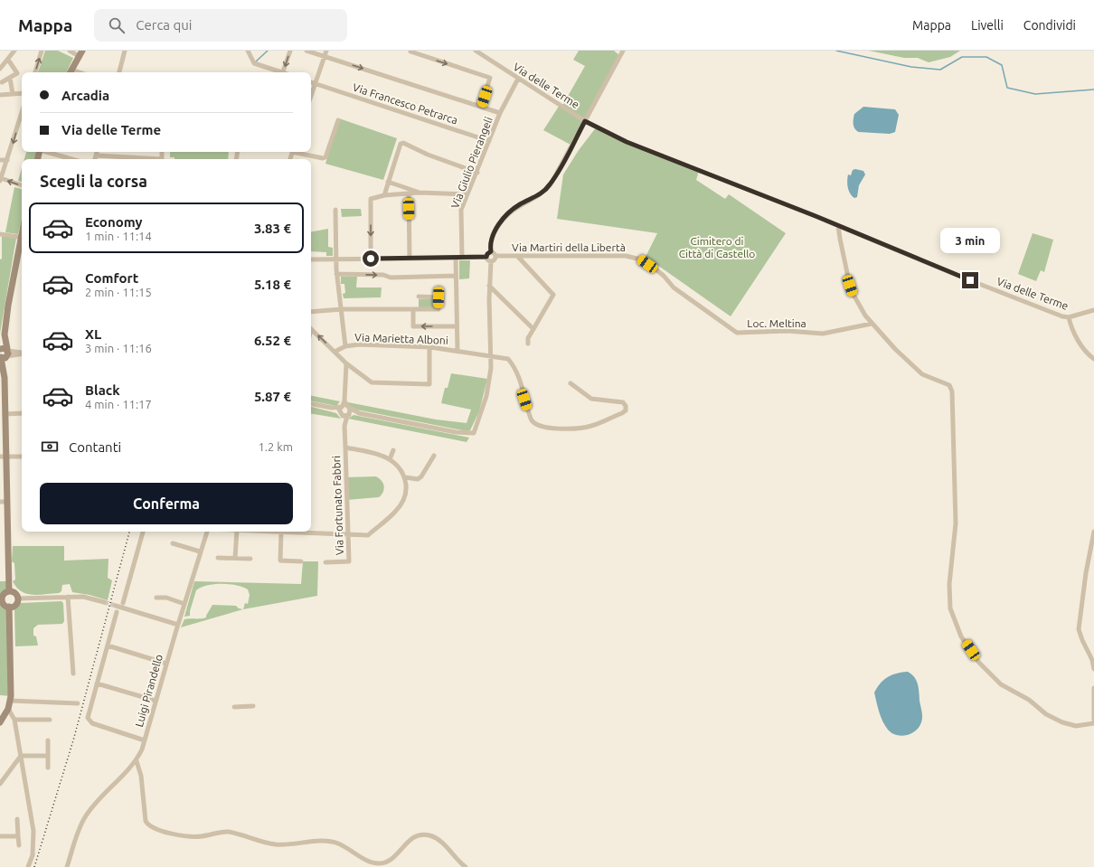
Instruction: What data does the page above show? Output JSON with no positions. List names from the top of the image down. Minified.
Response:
{"streets":{"street":["Via delle Terme","Via Francesco Petrarca","Via Giulio Pierangeli","Via Martiri della Libertà","Loc. Meltina","Via Marietta Alboni","Via Fortunato Fabbri","Luigi Pirandello"]},"crossings":[["Via delle Terme","Via Giulio Pierangeli"],["Via Francesco Petrarca","Via Giulio Pierangeli"],["Via Martiri della Libertà","Loc. Meltina"]],"parks":["Cimitero di Città di Castello"],"page":{"header":"Mappa","search":"Cerca qui","nav":["Mappa","Livelli","Condividi"],"banner":["Arcadia","Via delle Terme"],"heading":"Scegli la corsa","list":[{"name":"Economy","note":"1 min · 11:14","value":"3.83 €"},{"name":"Comfort","note":"2 min · 11:15","value":"5.18 €"},{"name":"XL","note":"3 min · 11:16","value":"6.52 €"},{"name":"Black","note":"4 min · 11:17","value":"5.87 €"}],"bubble":"3 min","pay":["Contanti","1.2 km"],"buttons":"Conferma"}}
